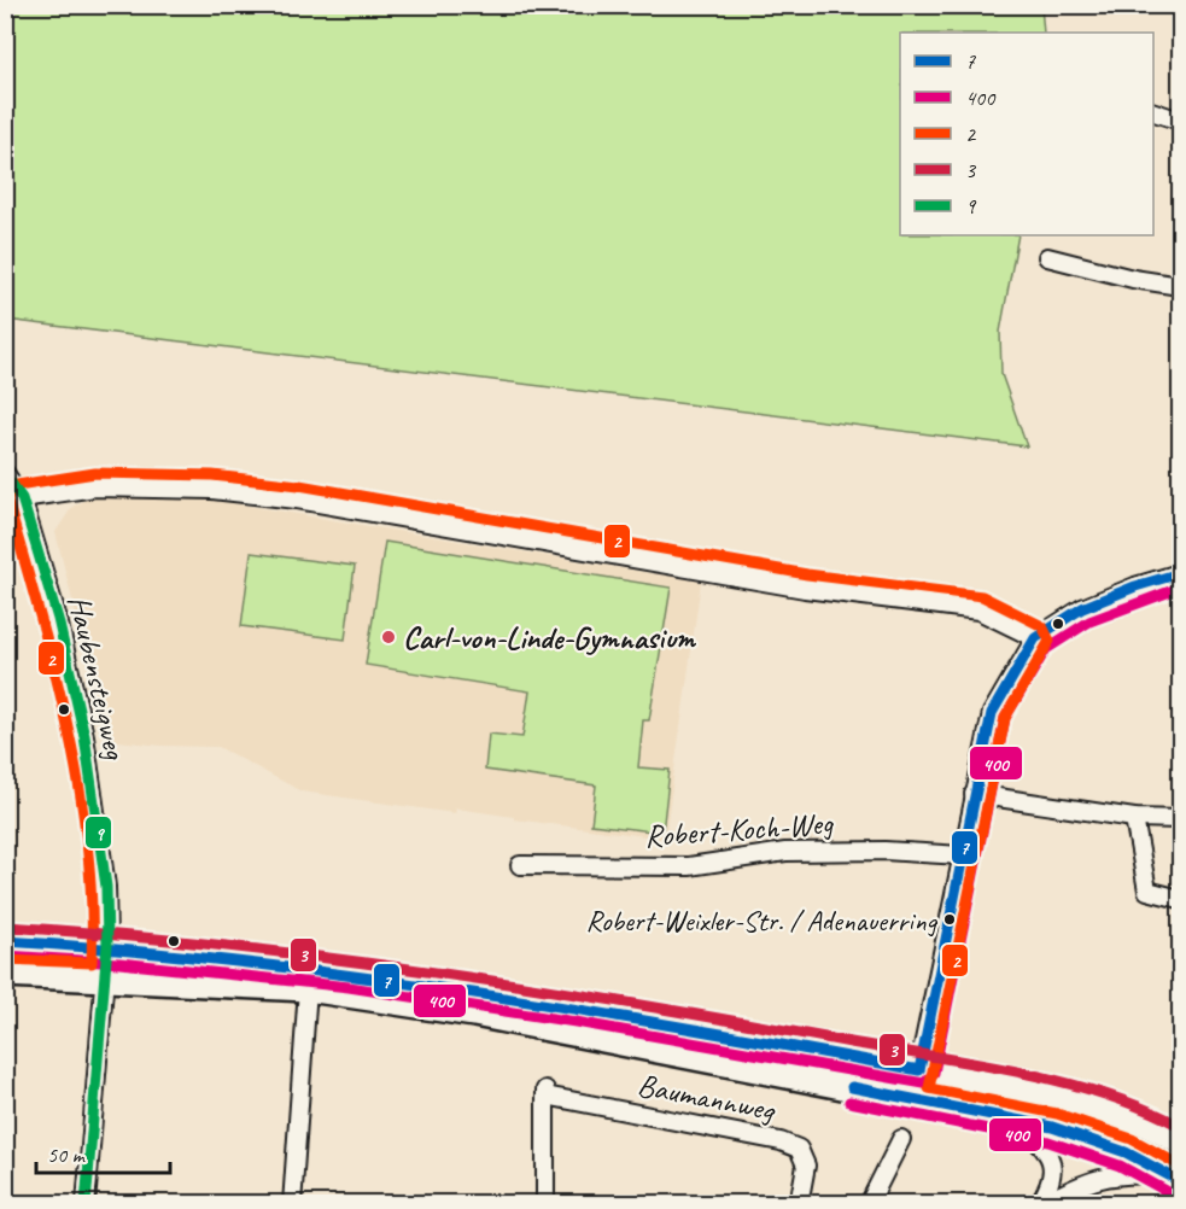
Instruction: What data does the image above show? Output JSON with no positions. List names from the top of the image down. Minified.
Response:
{"streets":{"street":["Haubensteigweg","Robert-Koch-Weg","Baumannweg"]},"places":["Carl-von-Linde-Gymnasium","Robert-Weixler-Str. / Adenauerring"],"lines":["transit line 2","transit line 9","transit line 7","transit line 400","transit line 3"],"legend":["7","400","2","3","9"],"scale_bar":"50 m"}
